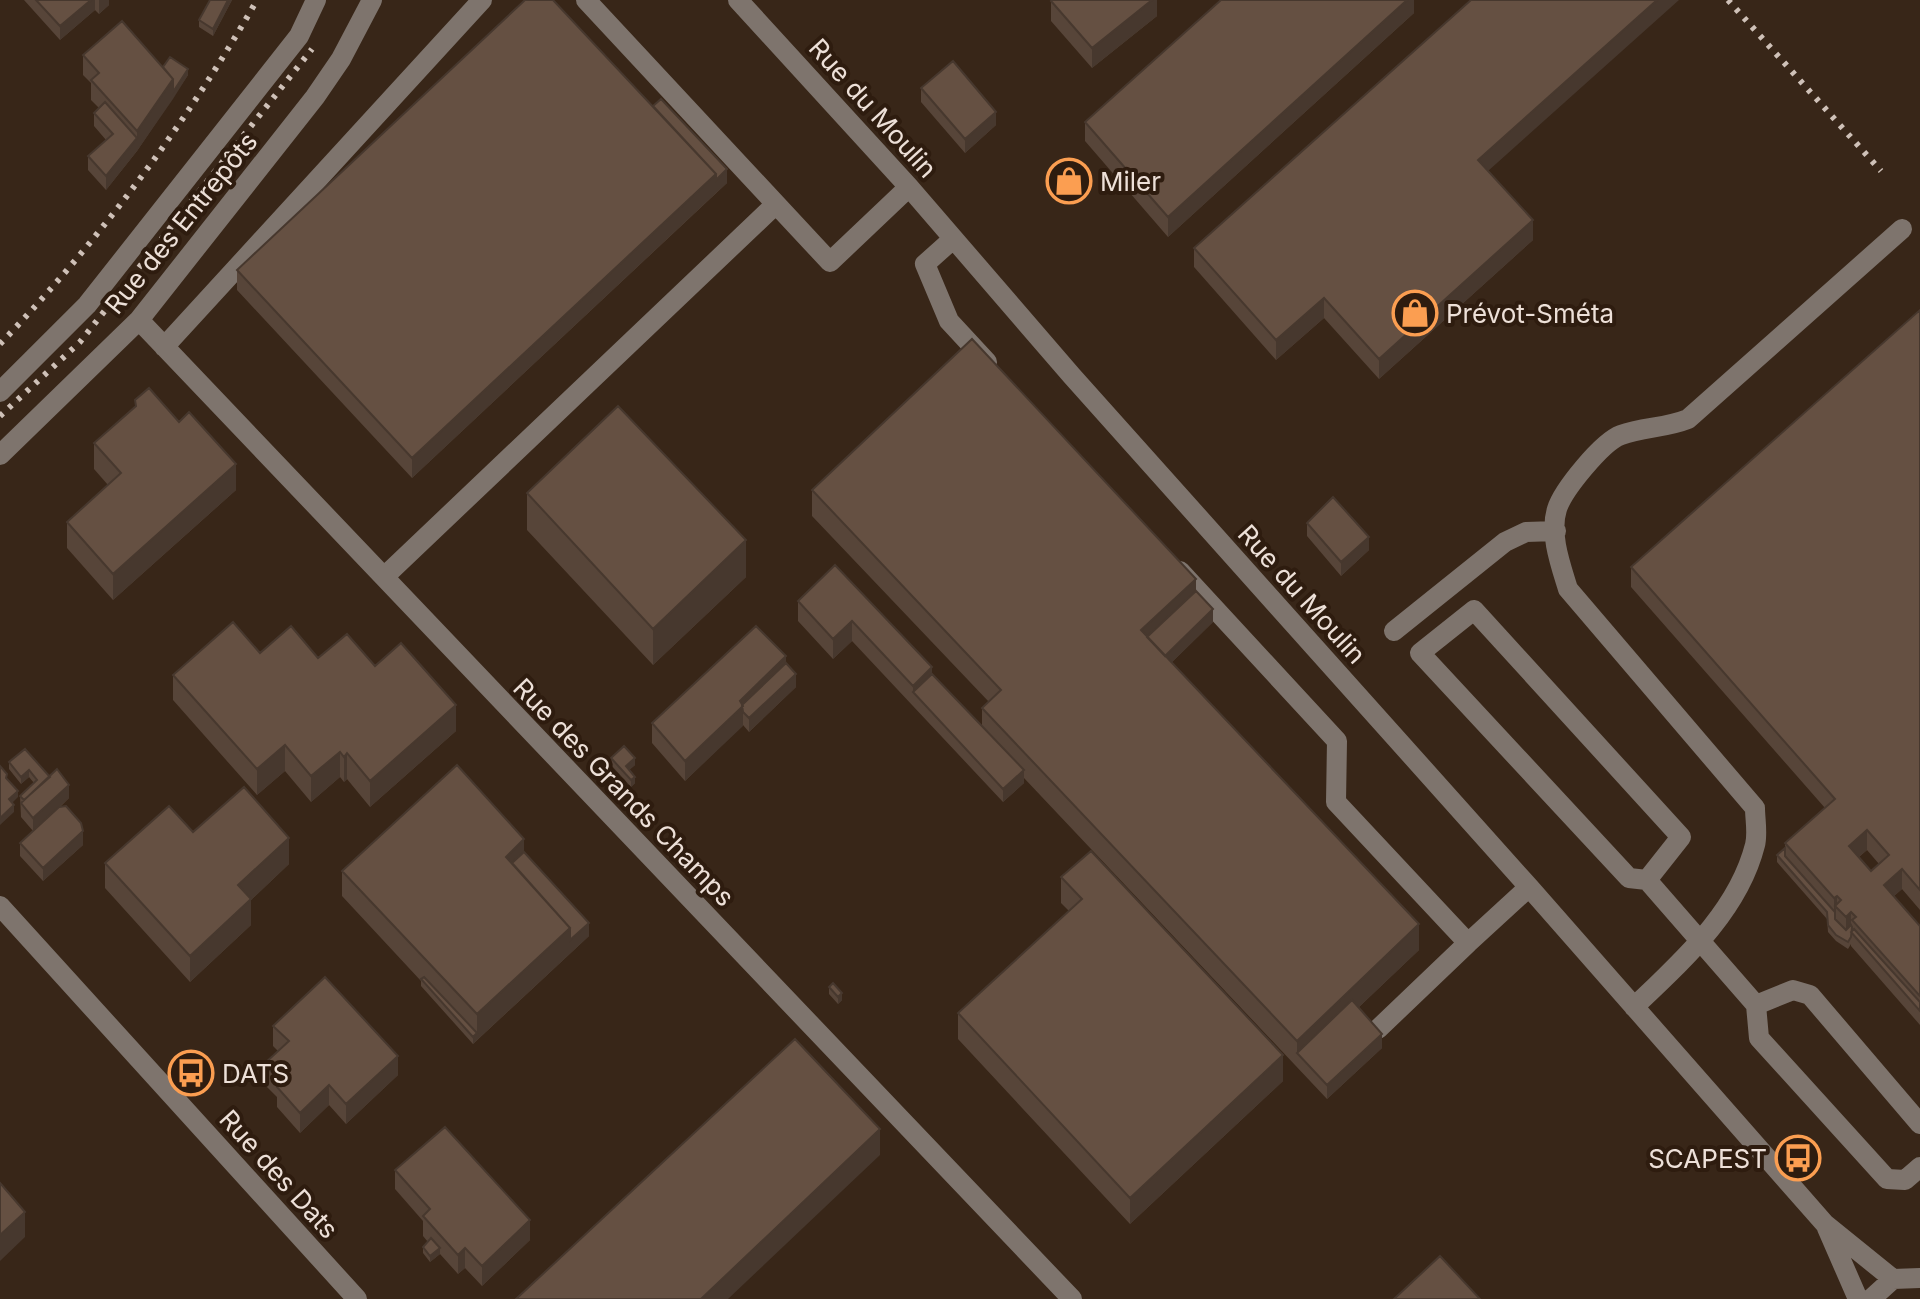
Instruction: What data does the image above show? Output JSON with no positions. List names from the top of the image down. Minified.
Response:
{"streets":{"street":["Rue du Moulin","Rue des Entrepôts","Rue des Grands Champs","Rue des Dats"]},"crossings":[["Rue des Entrepôts","Rue des Grands Champs"]],"places":{"shop":["Miler","Prévot-Sméta"],"bus stop":["DATS","SCAPEST"]}}
